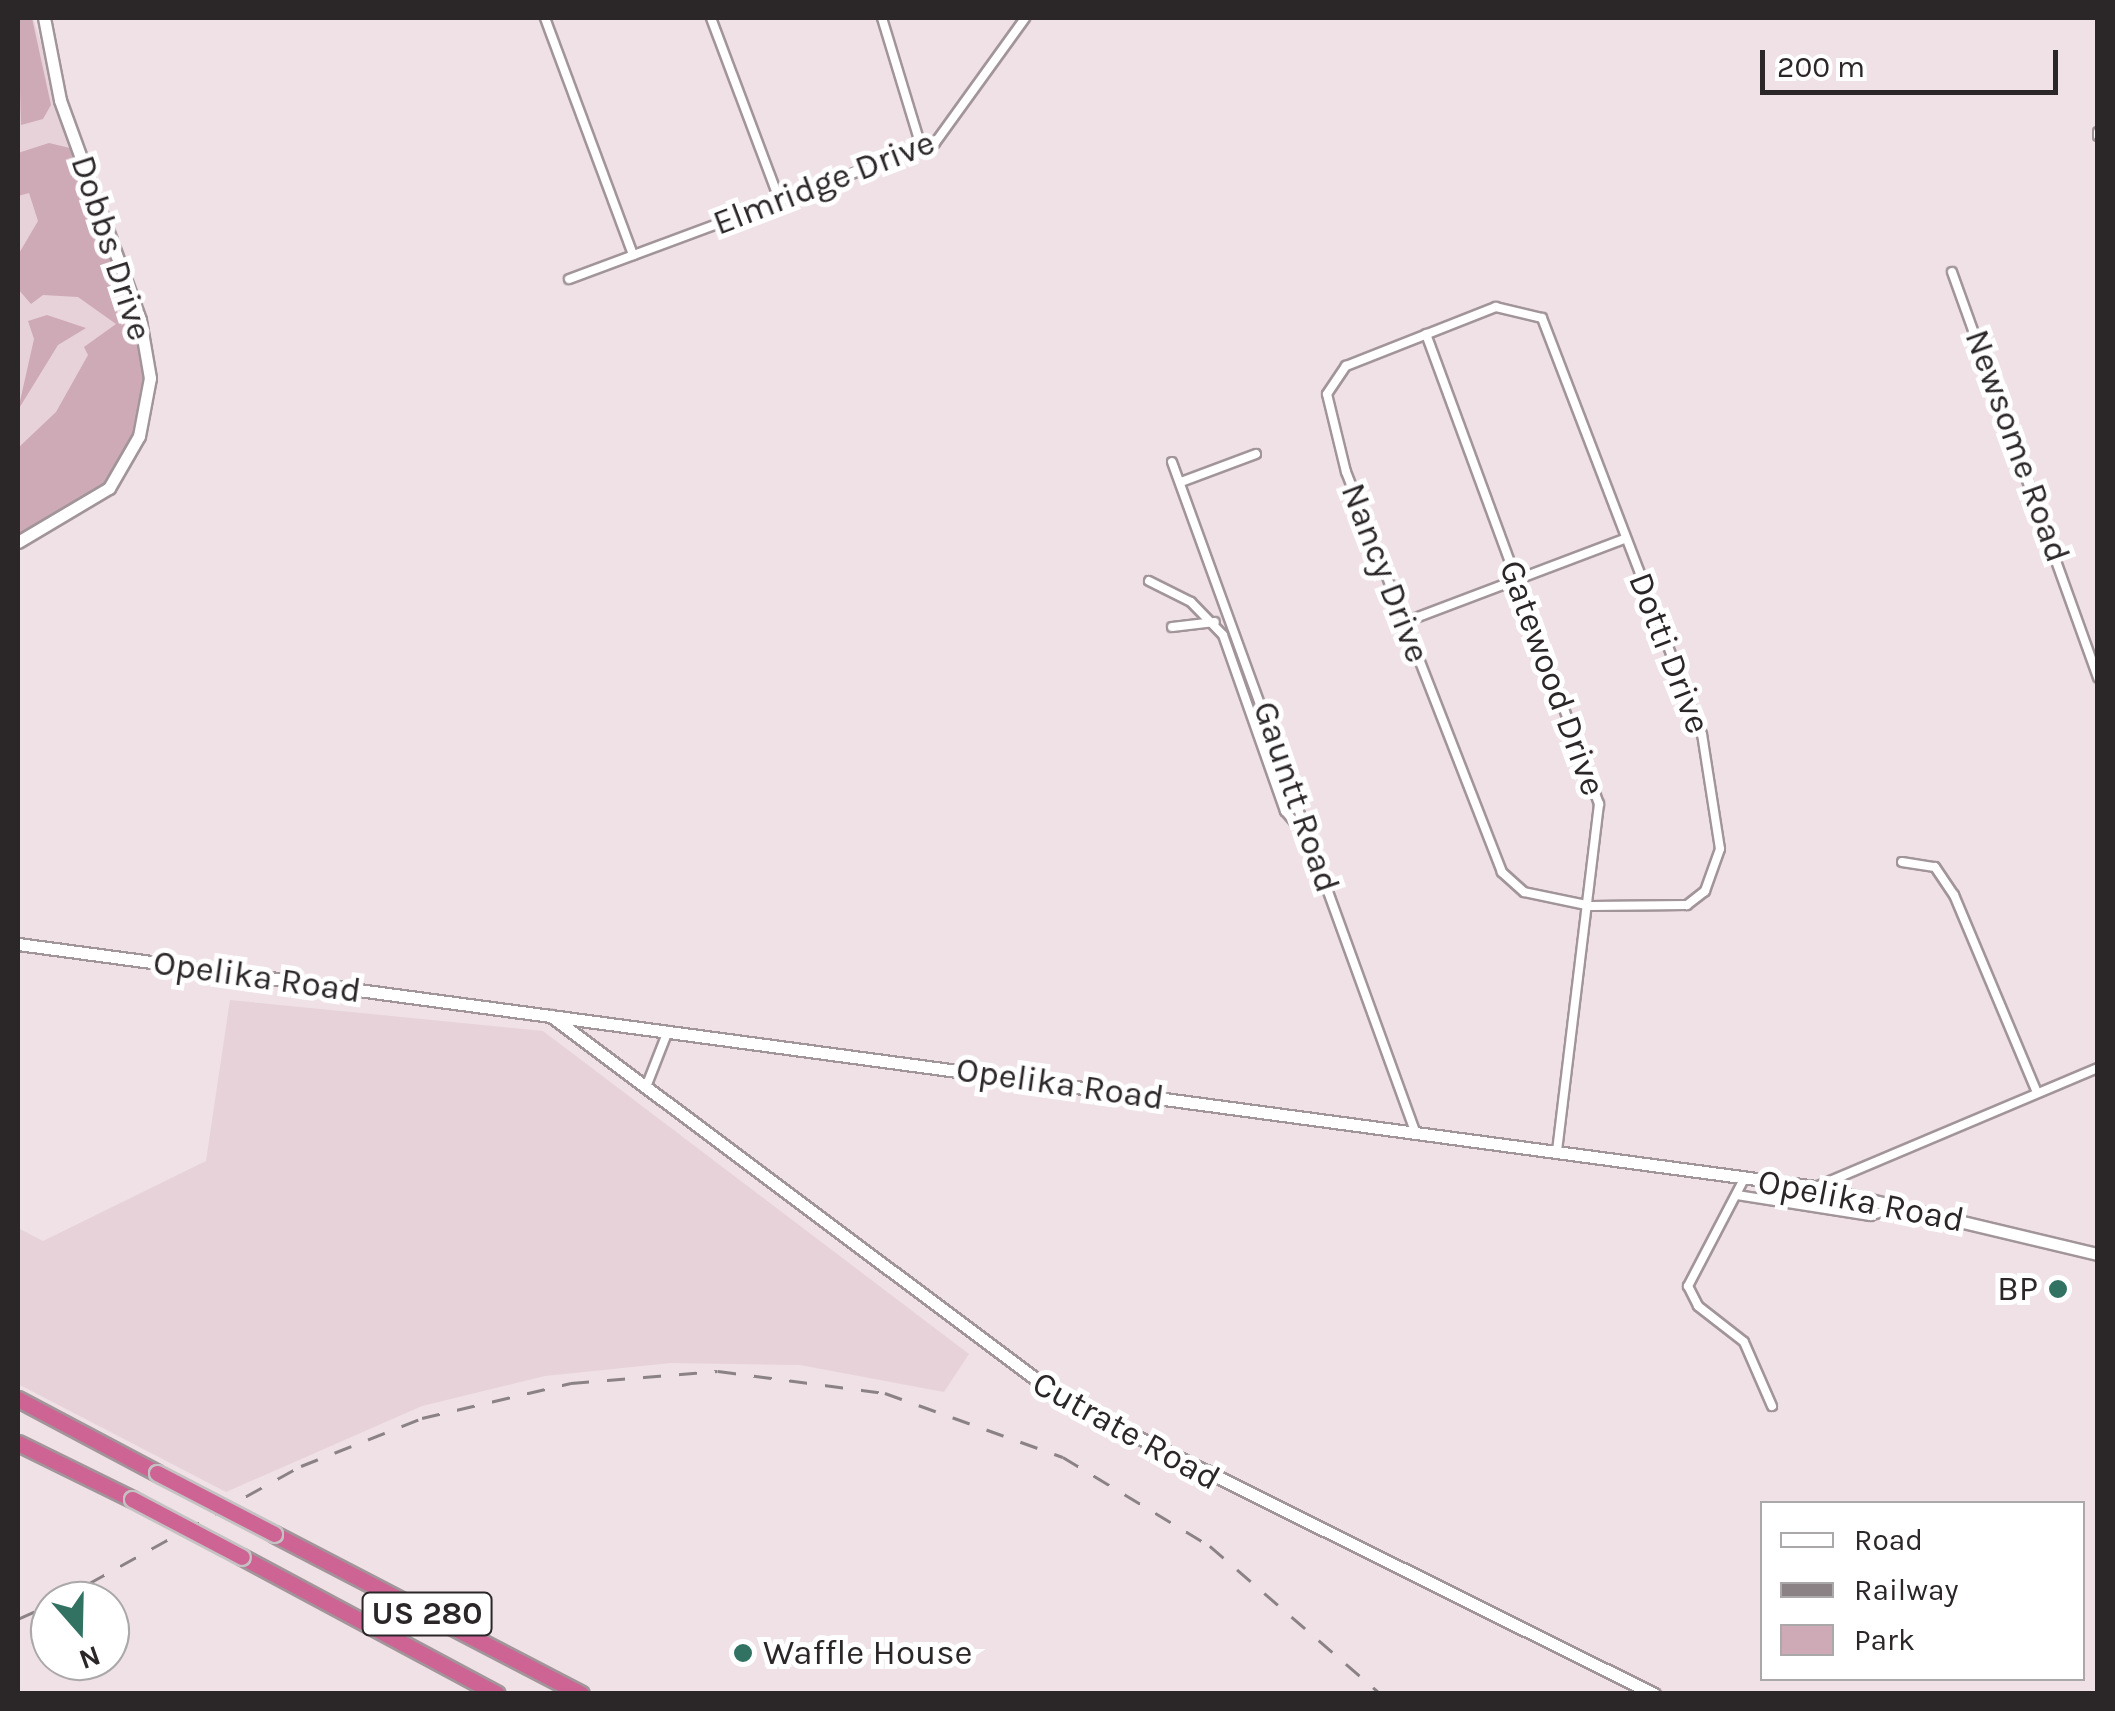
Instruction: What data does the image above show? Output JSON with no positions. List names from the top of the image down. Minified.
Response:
{"streets":{"highway":["US 280"],"main road":["Dobbs Drive","Opelika Road","Cutrate Road"],"street":["Elmridge Drive","Newsome Road","Nancy Drive","Dotti Drive","Gatewood Drive","Gauntt Road"]},"crossings":[["Nancy Drive","Dotti Drive"],["Nancy Drive","Gatewood Drive"],["Dotti Drive","Gatewood Drive"],["Gatewood Drive","Opelika Road"],["Gauntt Road","Opelika Road"],["Opelika Road","Cutrate Road"]],"places":["BP","Waffle House"],"legend":["Road","Railway","Park"],"scale_bar":"200 m","north":"bottom"}
